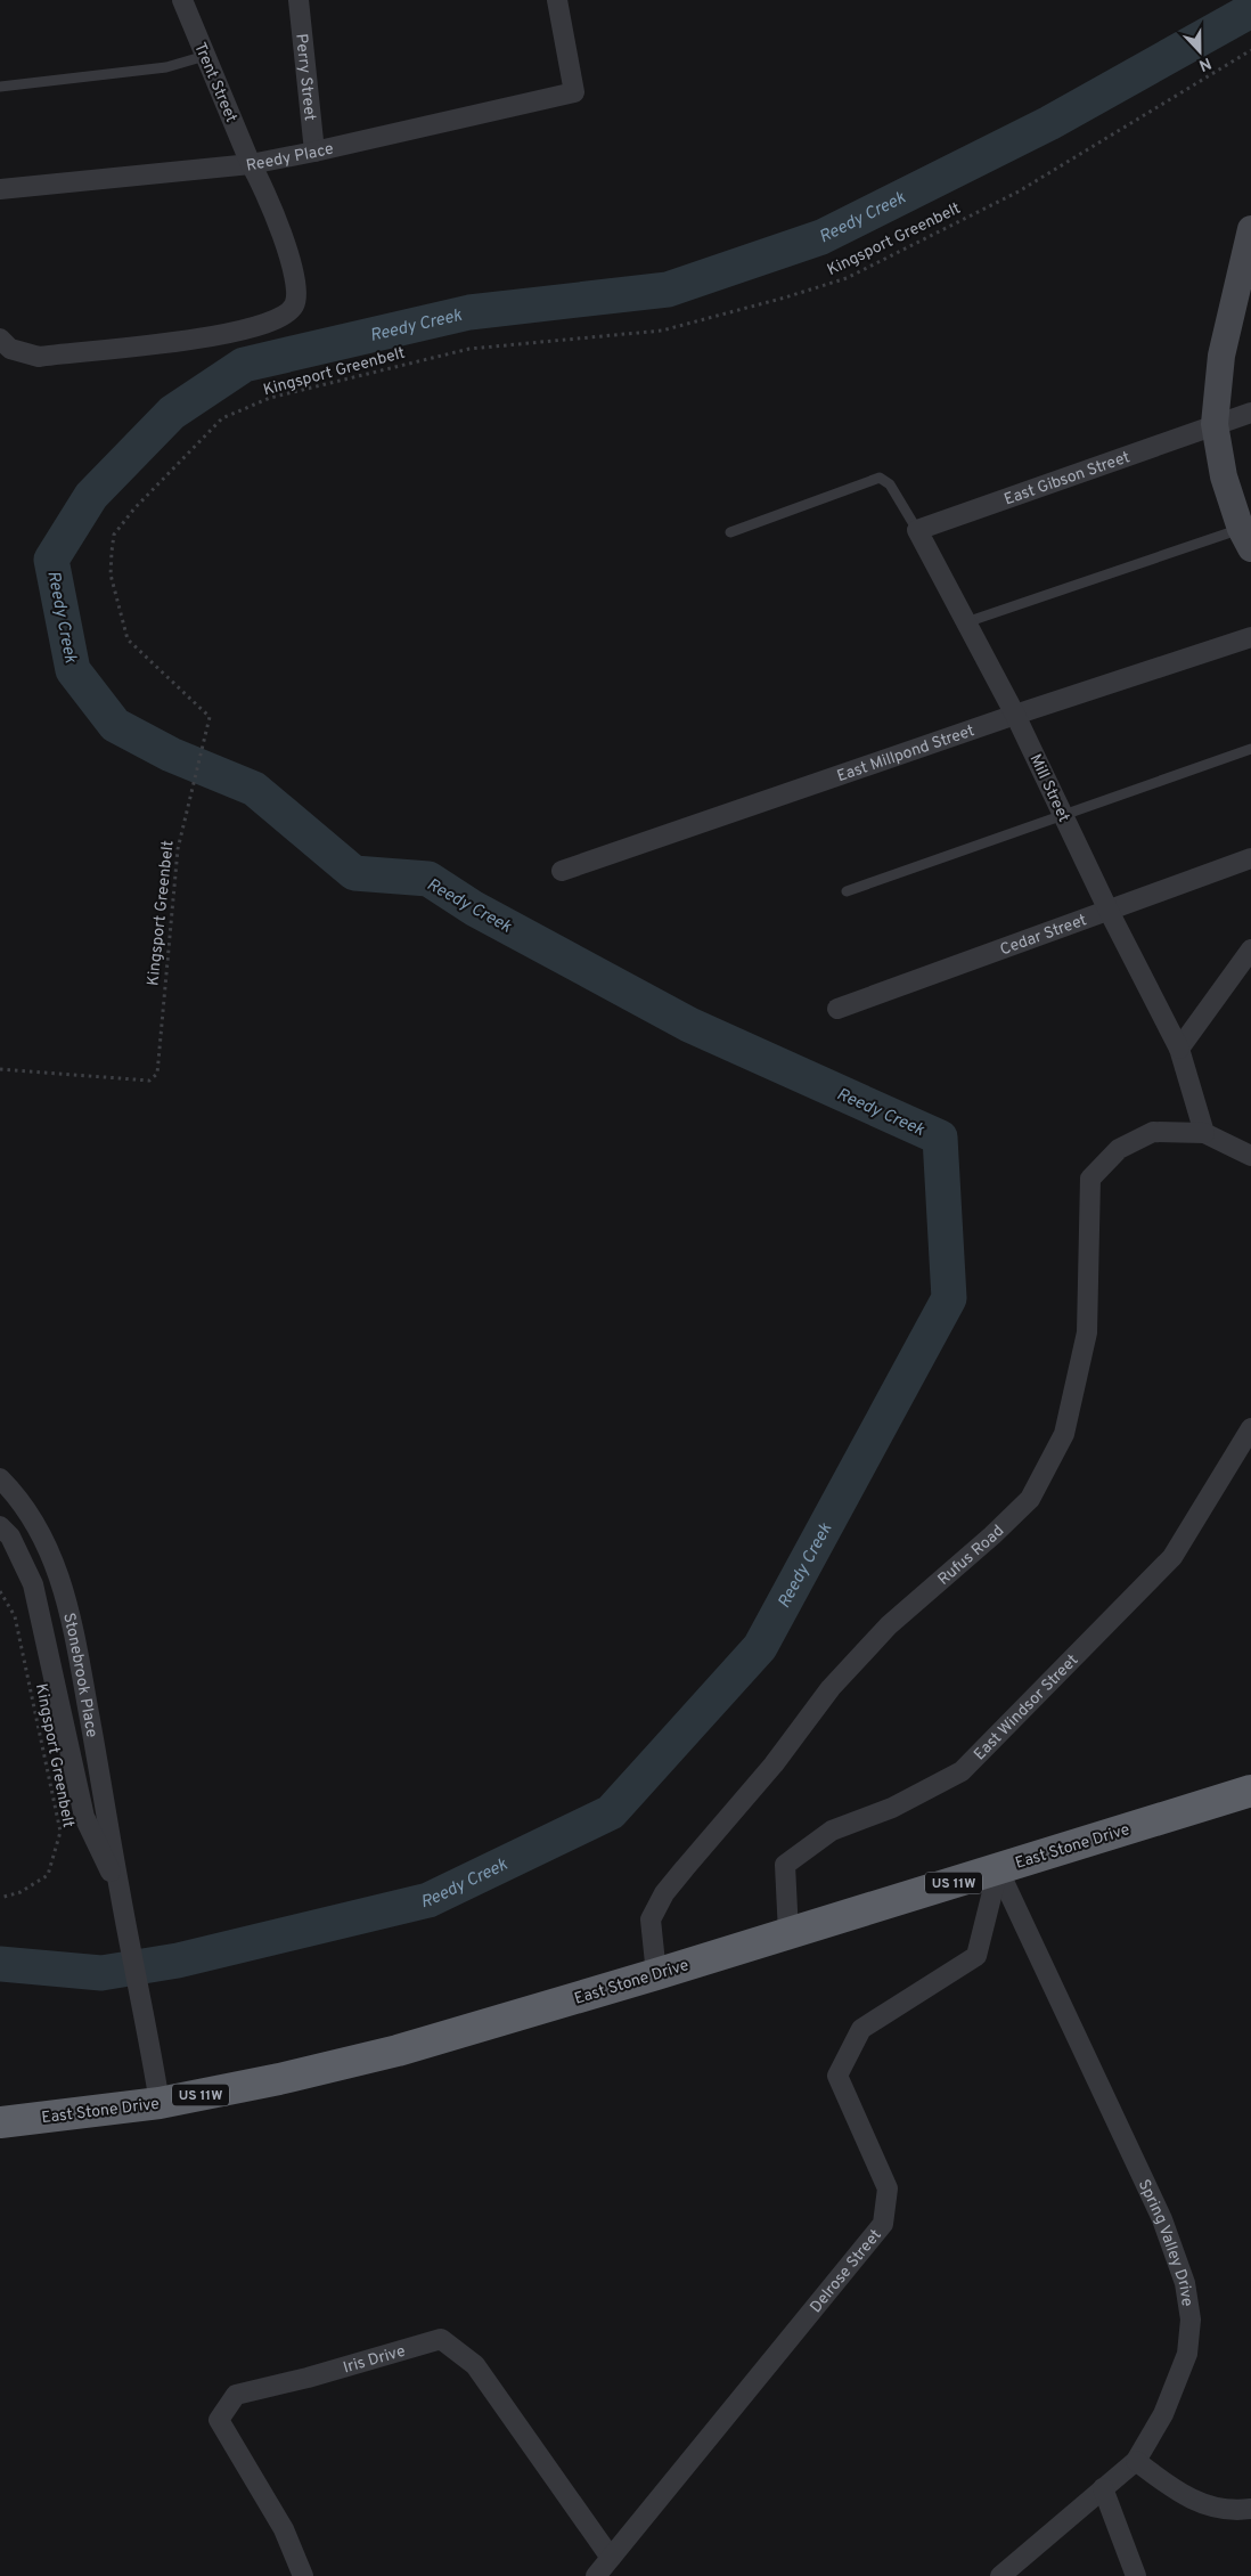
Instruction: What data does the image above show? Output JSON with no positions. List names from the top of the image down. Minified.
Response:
{"streets":{"highway":["East Stone Drive","US 11W"],"street":["Perry Street","Trent Street","Reedy Place","East Gibson Street","East Millpond Street","Mill Street","Cedar Street","Rufus Road","Stonebrook Place","East Windsor Street","Spring Valley Drive","Delrose Street","Iris Drive"],"path":["Kingsport Greenbelt"]},"crossings":[["Perry Street","Reedy Place"],["Trent Street","Reedy Place"],["East Gibson Street","Mill Street"],["East Millpond Street","Mill Street"],["Mill Street","Cedar Street"],["Mill Street","Rufus Road"],["Rufus Road","East Stone Drive"],["Stonebrook Place","East Stone Drive"],["East Windsor Street","East Stone Drive"],["East Stone Drive","Spring Valley Drive"],["East Stone Drive","Delrose Street"],["Spring Valley Drive","Delrose Street"],["Delrose Street","Iris Drive"]],"water":["Reedy Creek"],"north":"bottom"}
